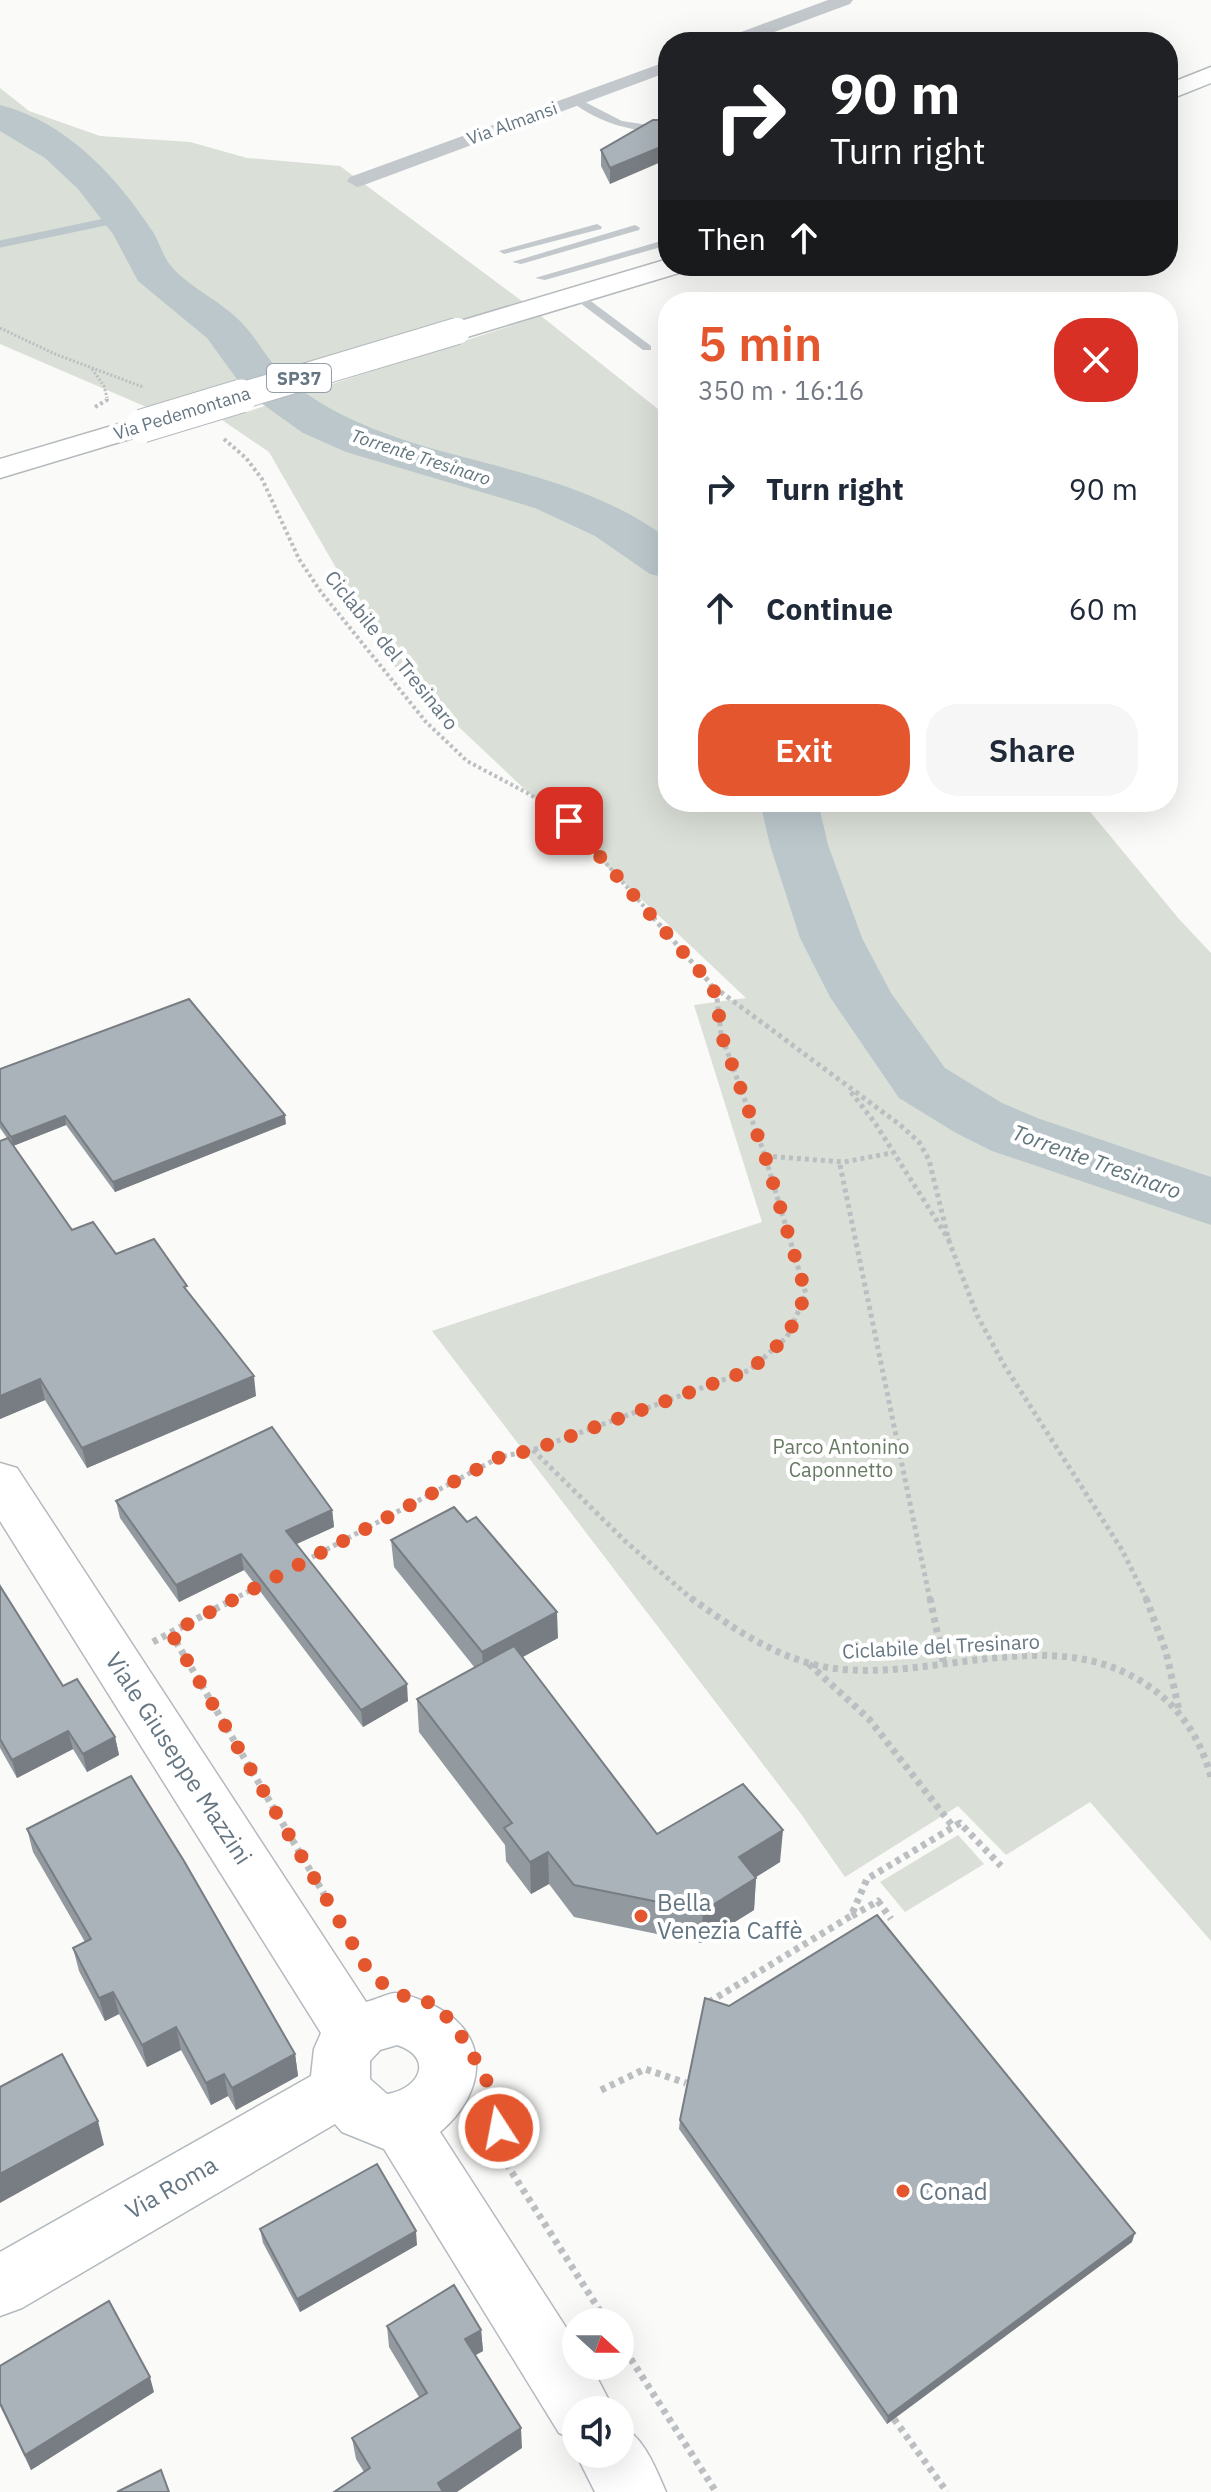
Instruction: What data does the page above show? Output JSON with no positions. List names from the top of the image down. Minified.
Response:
{"streets":{"street":["Via Almansi","SP37","Via Pedemontana","Viale Giuseppe Mazzini","Via Roma"],"path":["Ciclabile del Tresinaro"]},"crossings":[["SP37","Via Pedemontana"],["Viale Giuseppe Mazzini","Via Roma"]],"water":["Torrente Tresinaro"],"parks":["Parco Antonino Caponnetto"],"places":["Bella Venezia Caffè","Conad"],"north":"right","page":{"turn":["90 m","Turn right"],"then":"Then","heading":["5 min","350 m · 16:16"],"list":[{"name":"Turn right","value":"90 m"},{"name":"Continue","value":"60 m"}],"buttons":["Exit","Share"]}}
